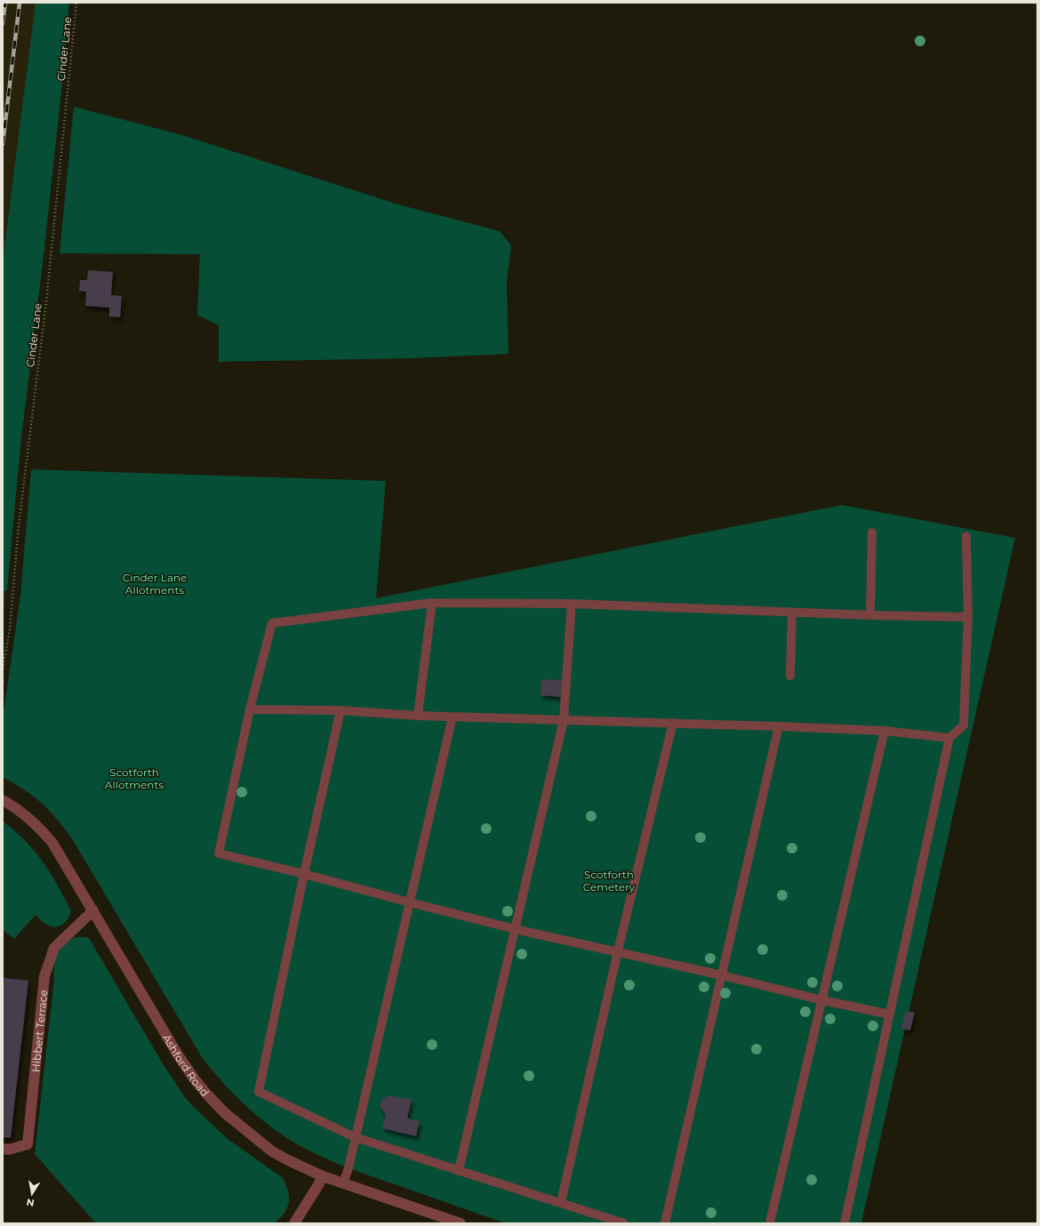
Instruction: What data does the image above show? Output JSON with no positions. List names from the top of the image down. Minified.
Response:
{"streets":{"street":["Hibbert Terrace","Ashford Road"],"path":["Cinder Lane"]},"crossings":[["Hibbert Terrace","Ashford Road"]],"parks":["Cinder Lane Allotments","Scotforth Allotments","Scotforth Cemetery"],"north":"bottom"}
